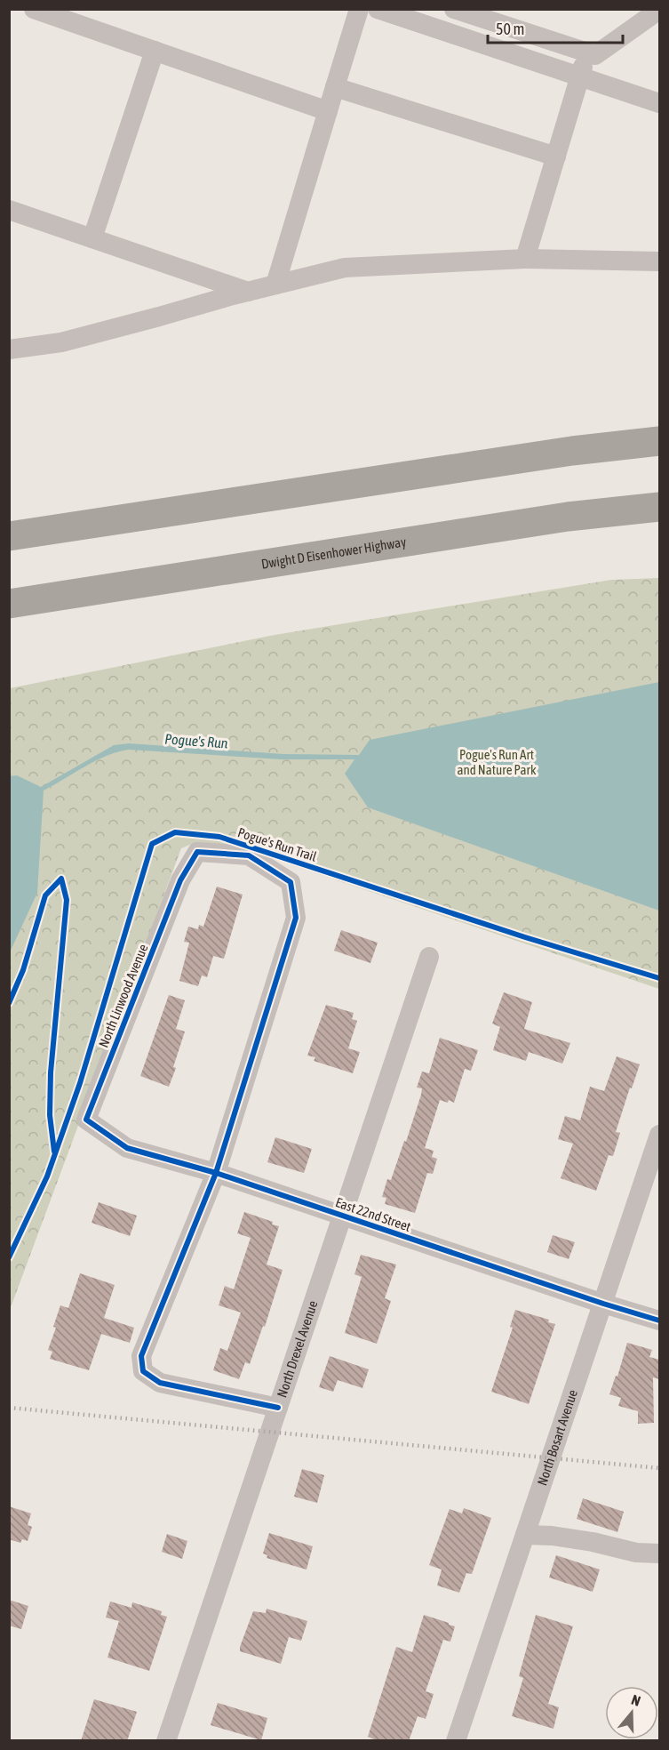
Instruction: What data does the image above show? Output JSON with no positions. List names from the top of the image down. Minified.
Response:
{"streets":{"highway":["Dwight D Eisenhower Highway"],"street":["North Linwood Avenue","East 22nd Street","North Drexel Avenue","North Bosart Avenue"],"cycle path":["Pogue's Run Trail"]},"crossings":[["North Linwood Avenue","East 22nd Street"],["East 22nd Street","North Drexel Avenue"],["East 22nd Street","North Bosart Avenue"]],"water":["Pogue's Run"],"parks":["Pogue's Run Art and Nature Park"],"scale_bar":"50 m","north":"top"}
